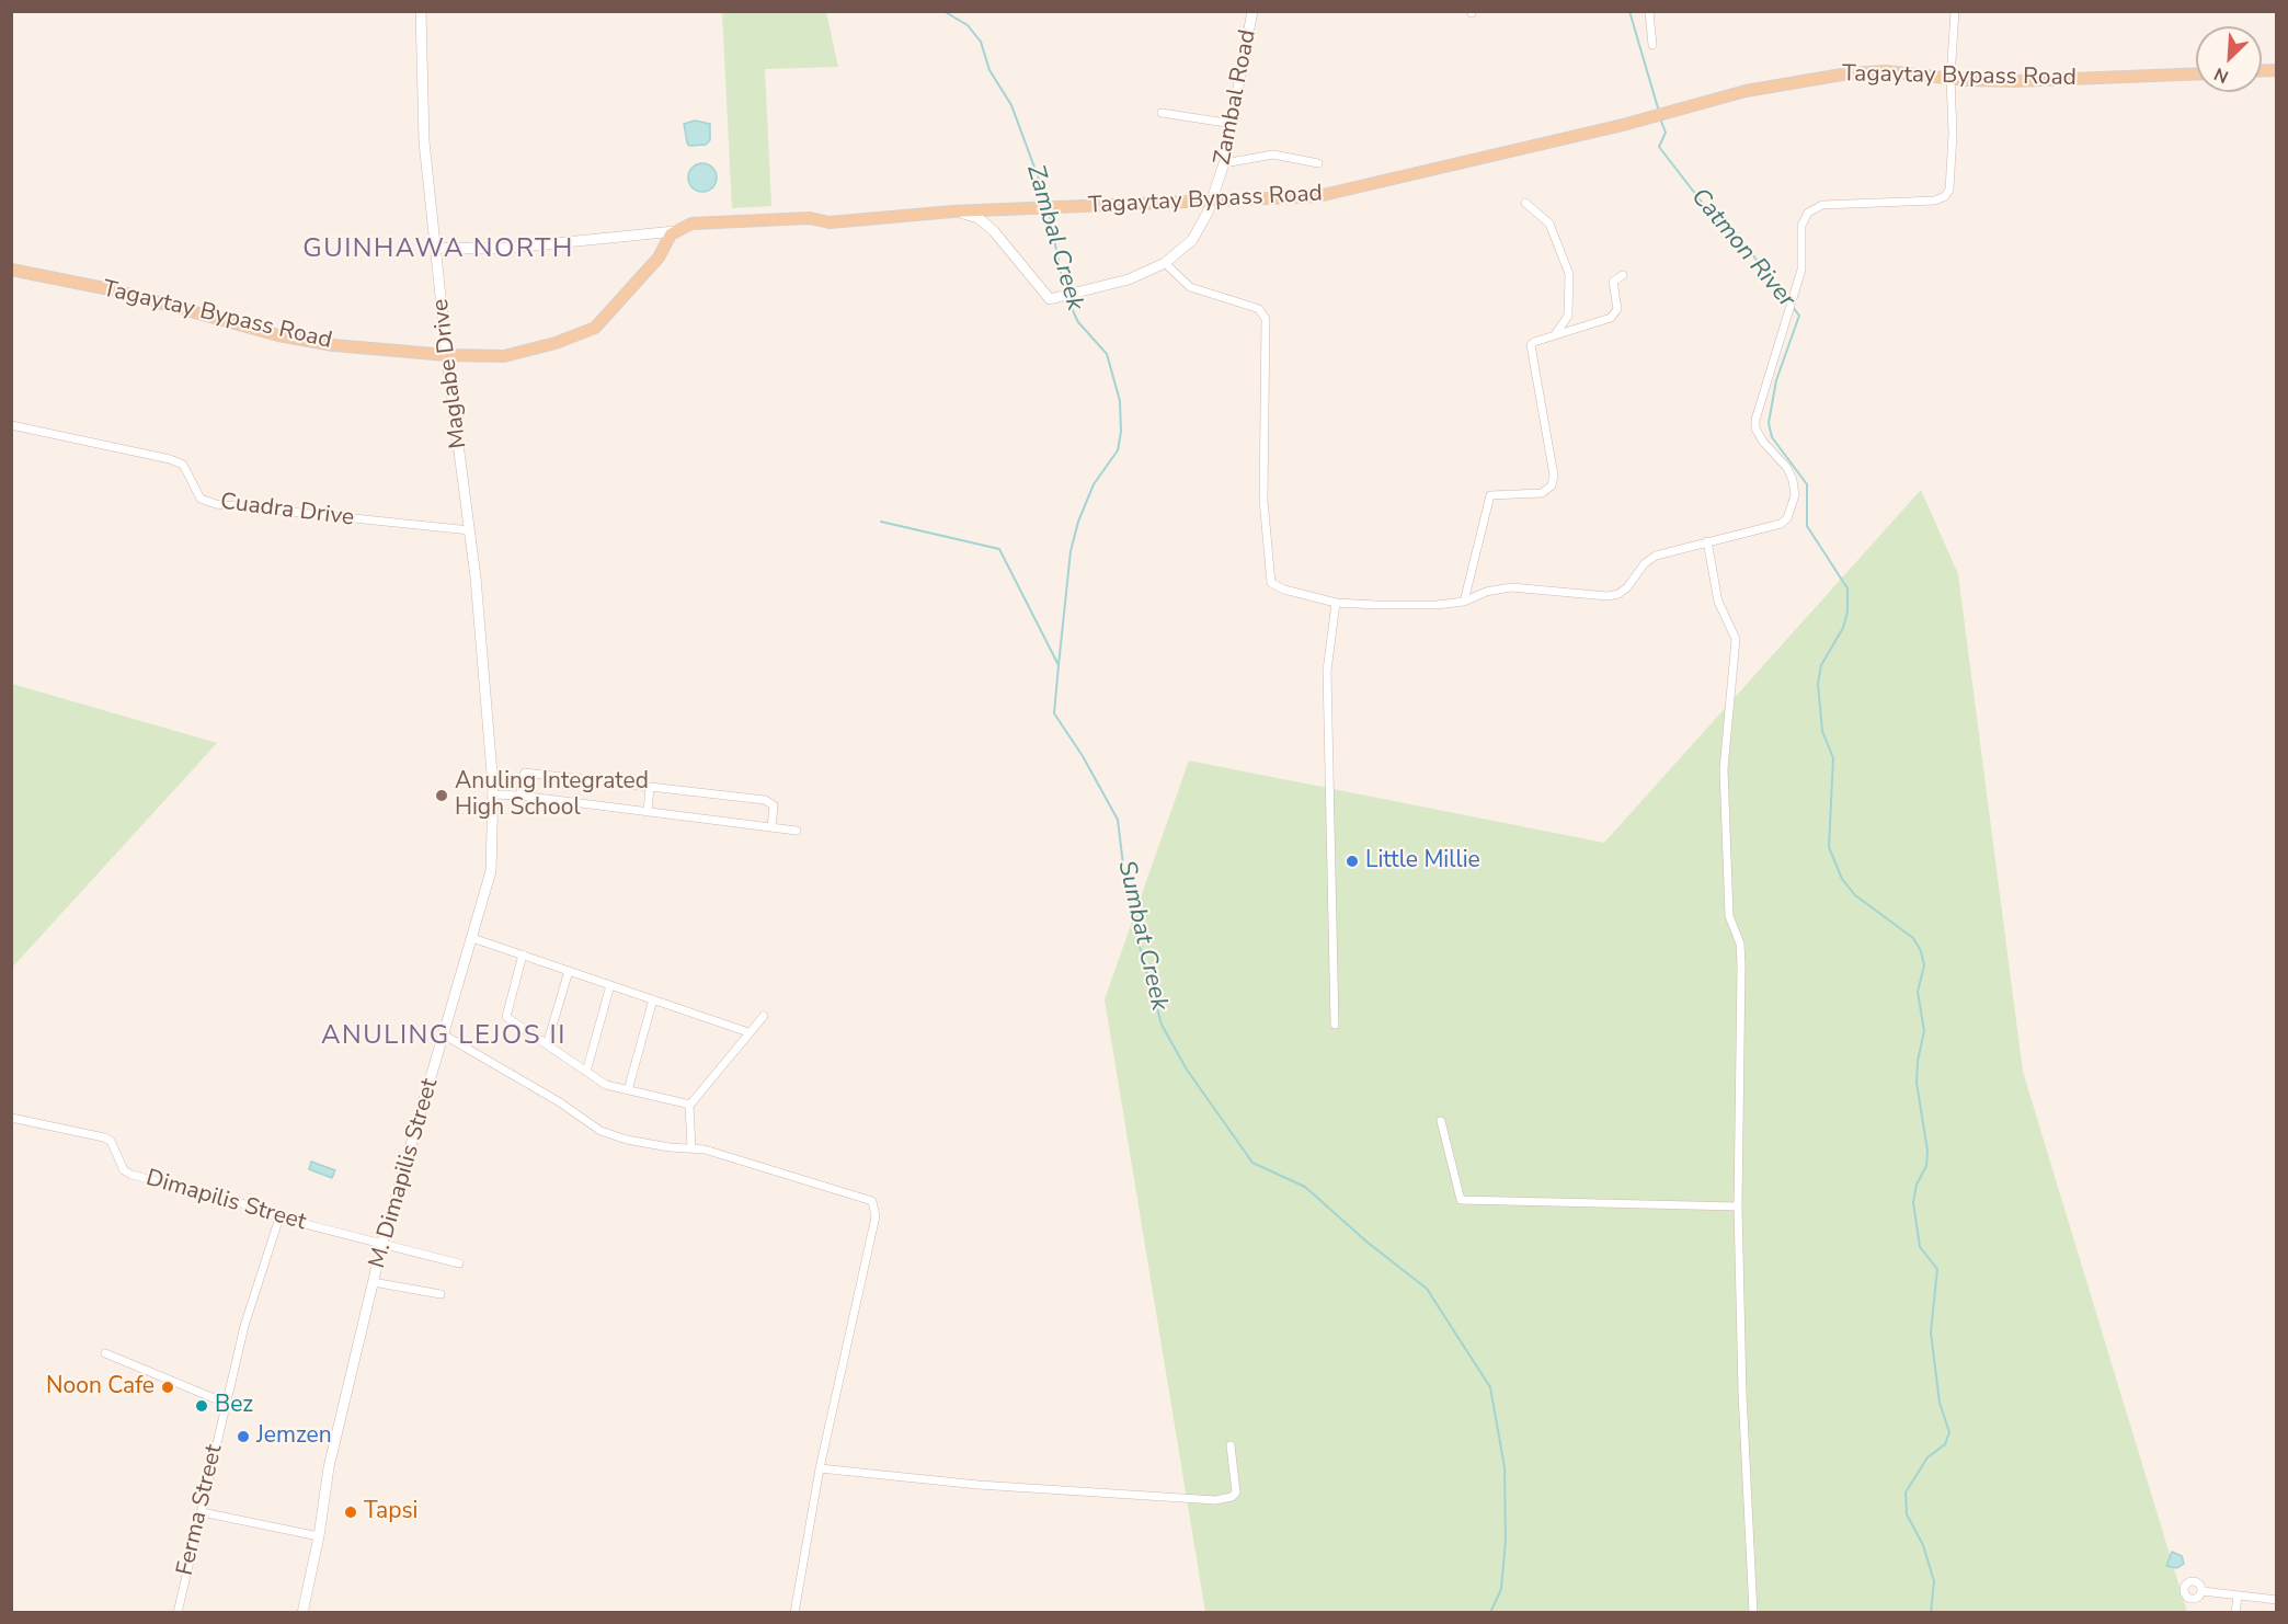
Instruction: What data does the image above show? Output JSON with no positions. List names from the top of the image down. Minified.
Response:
{"streets":{"main road":["Tagaytay Bypass Road","Zambal Road","Maglabe Drive","M. Dimapilis Street"],"street":["Cuadra Drive","Dimapilis Street","Ferma Street"]},"crossings":[["Tagaytay Bypass Road","Zambal Road"],["Tagaytay Bypass Road","Maglabe Drive"],["Maglabe Drive","Cuadra Drive"],["Maglabe Drive","M. Dimapilis Street"],["M. Dimapilis Street","Dimapilis Street"],["Dimapilis Street","Ferma Street"]],"districts":["GUINHAWA NORTH","ANULING LEJOS II"],"water":["Zambal Creek","Catmon River","Sumbat Creek"],"places":["Anuling Integrated High School","Little Millie","Noon Cafe","Bez","Jemzen","Tapsi"],"north":"bottom left"}
